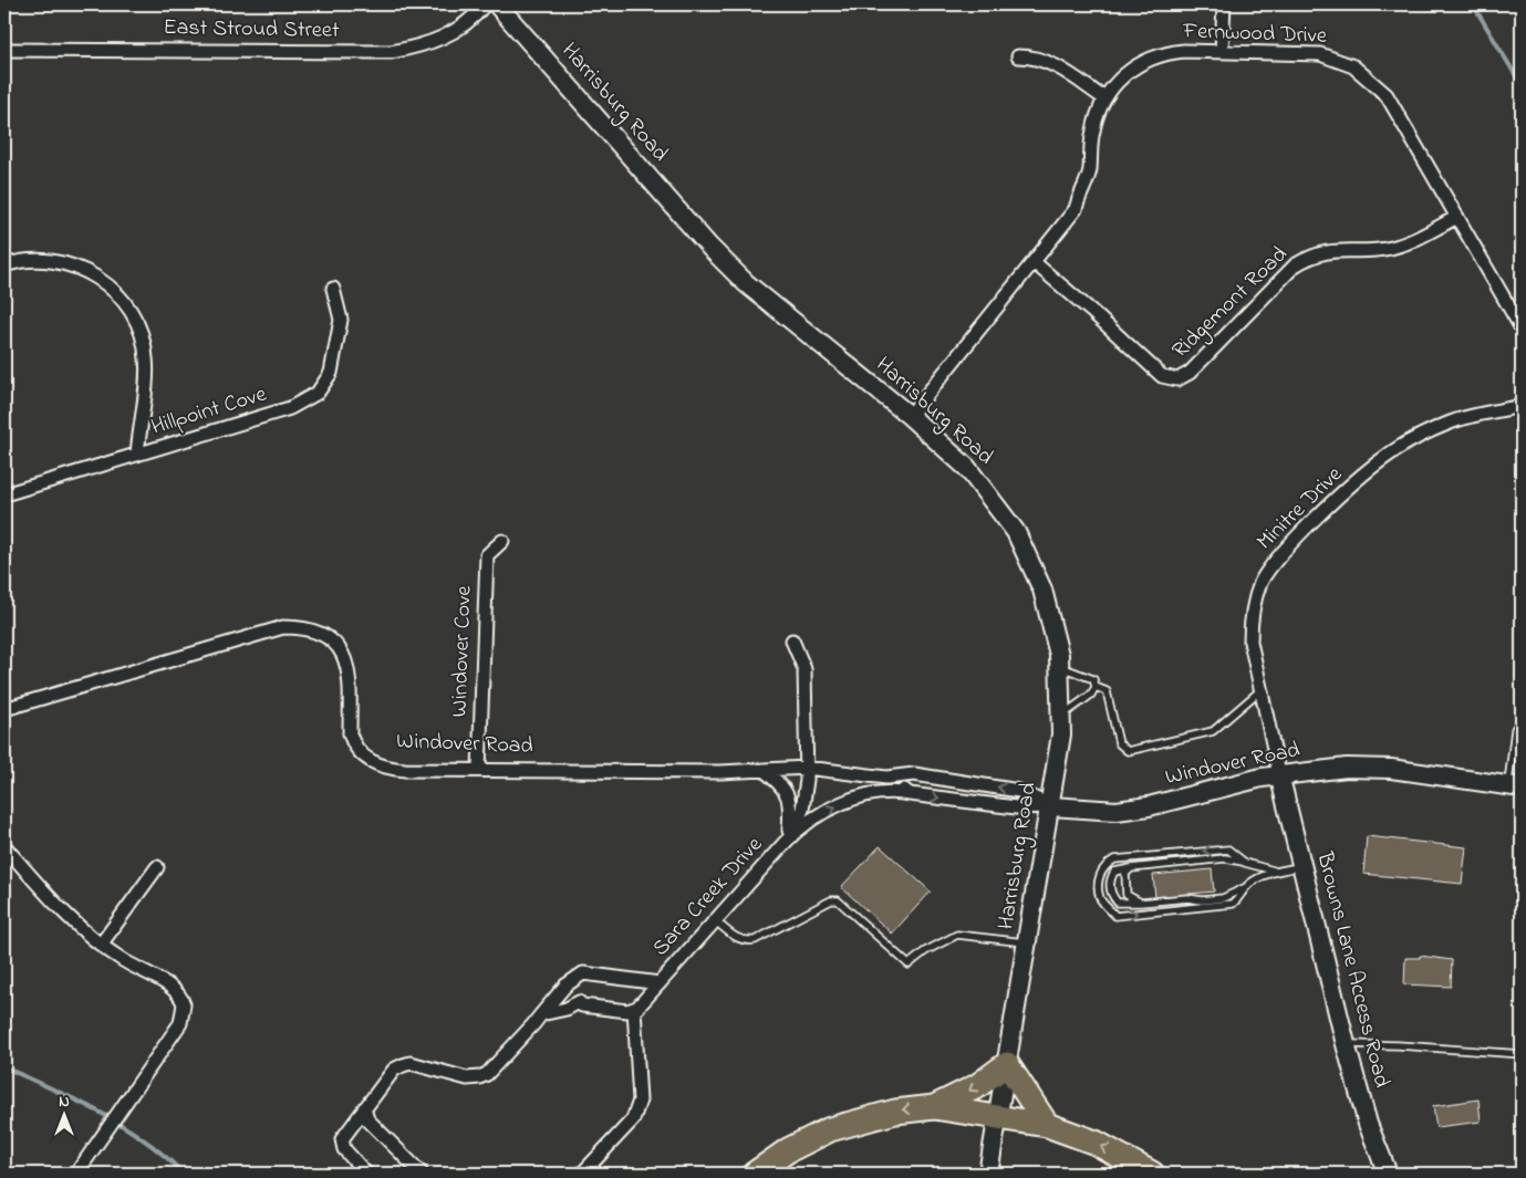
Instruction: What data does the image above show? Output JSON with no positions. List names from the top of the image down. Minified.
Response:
{"streets":{"main road":["Harrisburg Road","Windover Road","Browns Lane Access Road"],"street":["East Stroud Street","Fernwood Drive","Ridgemont Road","Hillpoint Cove","Minitre Drive","Windover Cove","Sara Creek Drive"]},"crossings":[["Fernwood Drive","Harrisburg Road"],["Fernwood Drive","Ridgemont Road"],["Harrisburg Road","Windover Road"],["Minitre Drive","Windover Road"],["Minitre Drive","Browns Lane Access Road"],["Windover Cove","Windover Road"],["Windover Road","Sara Creek Drive"],["Windover Road","Browns Lane Access Road"]],"north":"top"}
